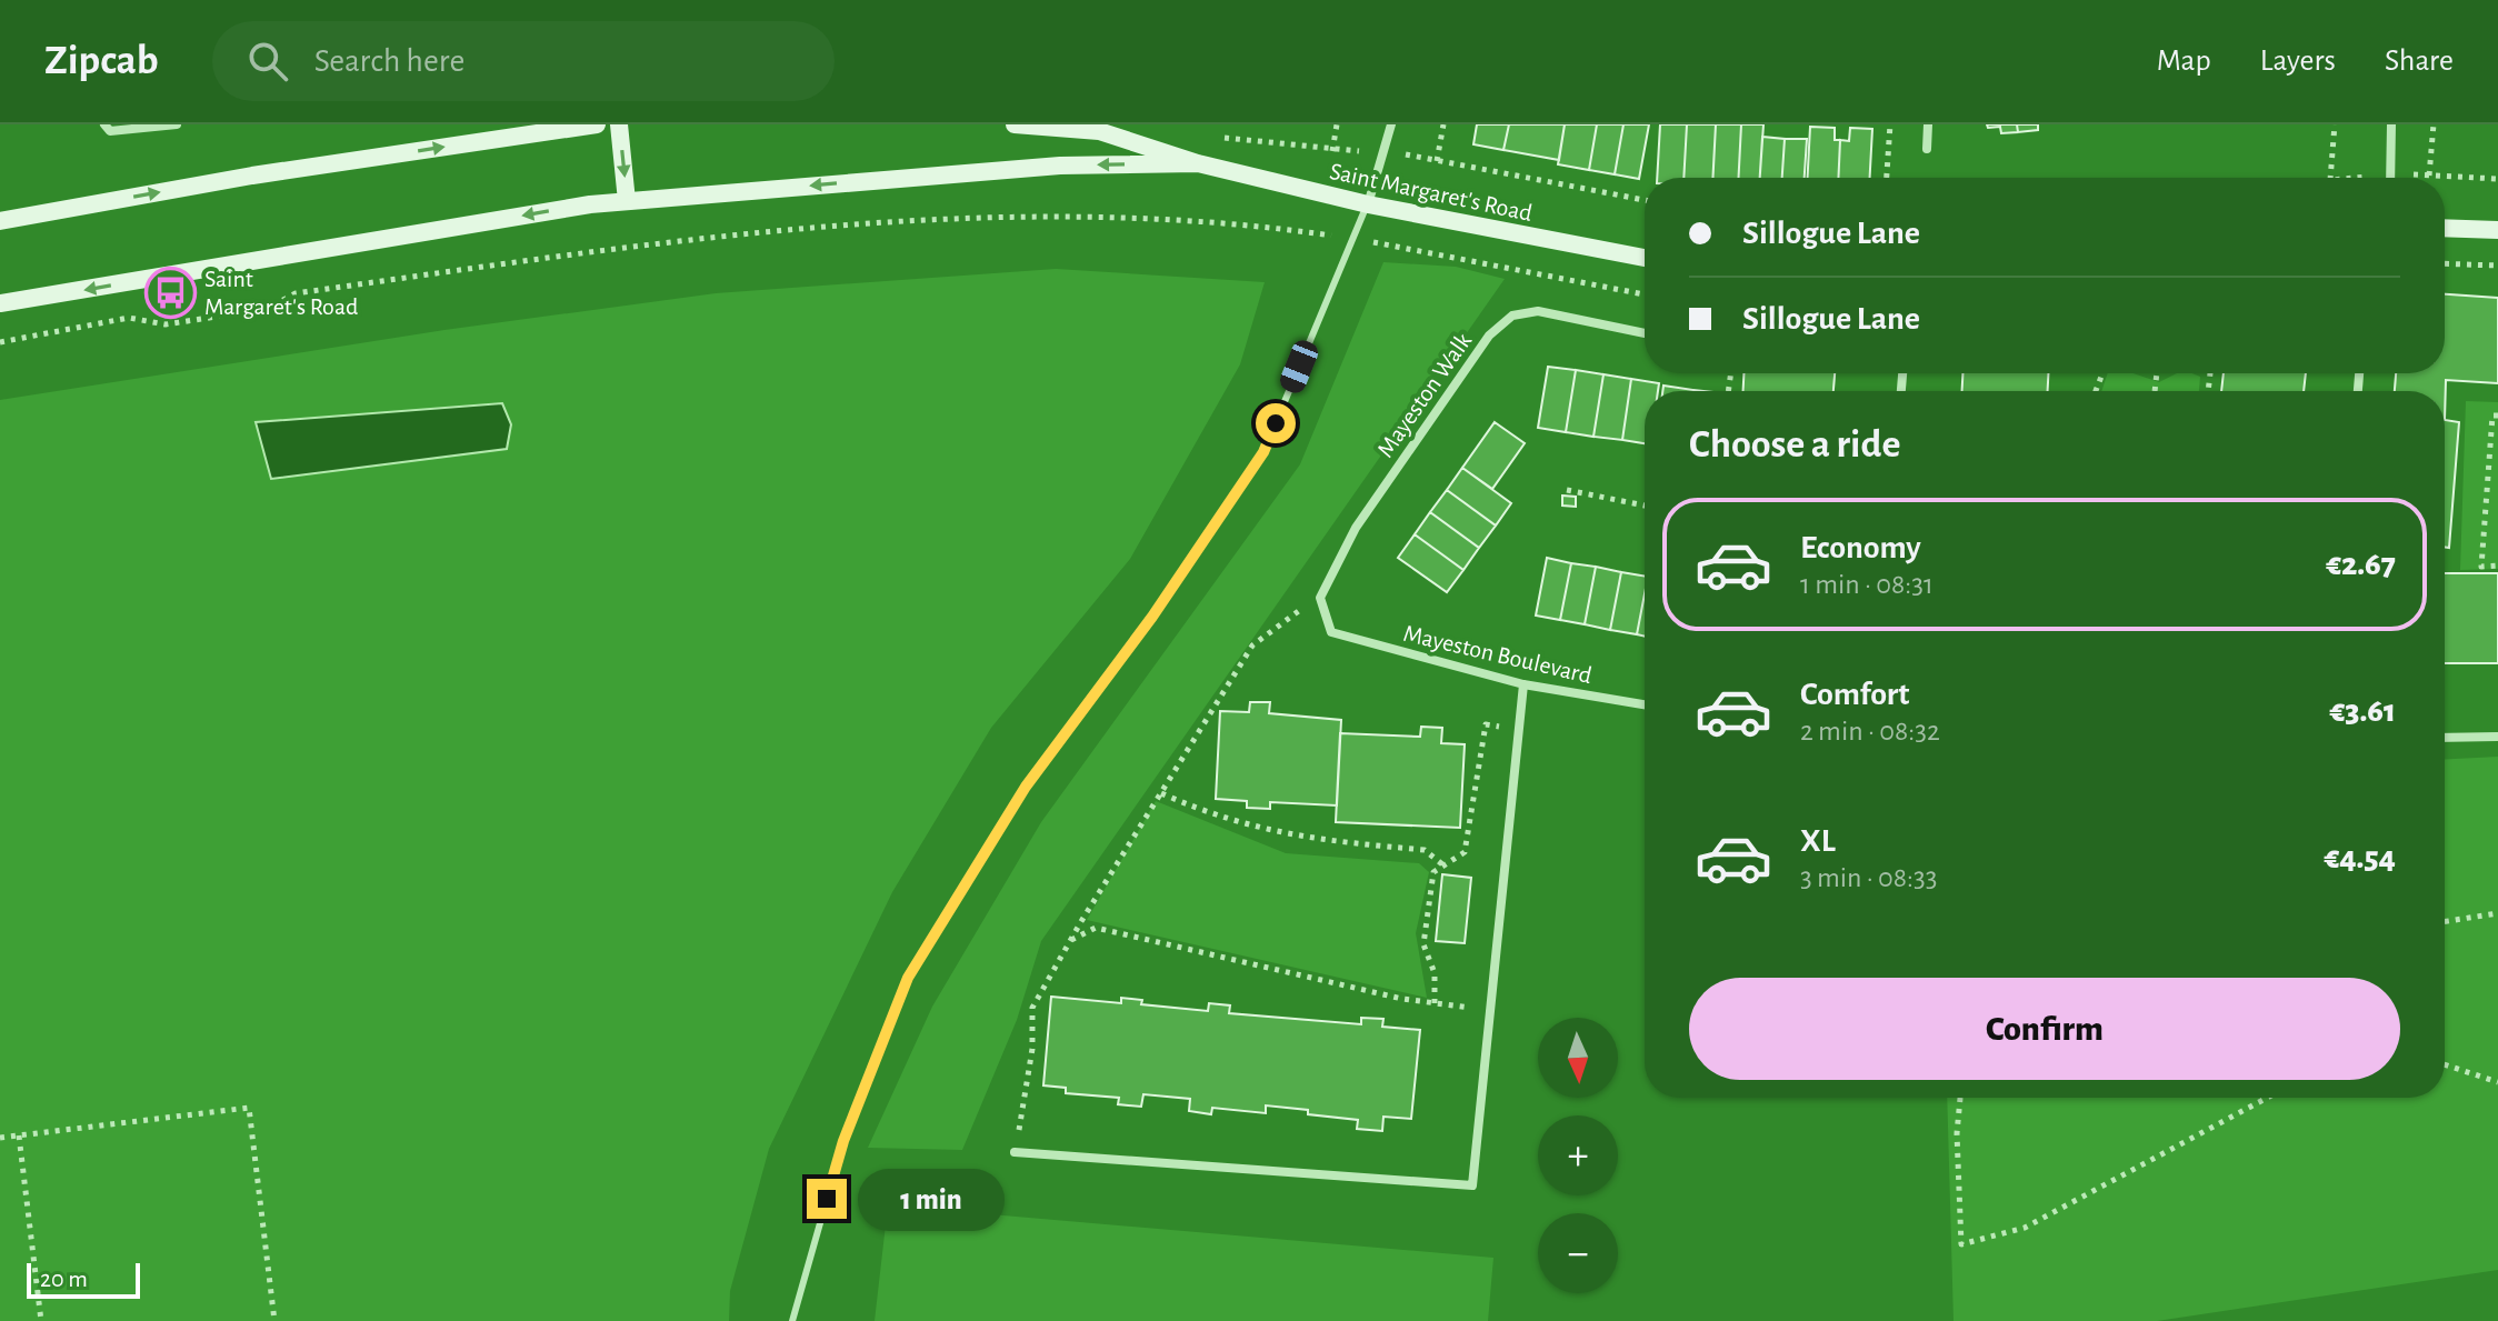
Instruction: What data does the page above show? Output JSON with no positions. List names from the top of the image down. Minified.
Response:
{"streets":{"main road":["Saint Margaret's Road"],"street":["Mayeston Walk","Mayeston Boulevard"]},"crossings":[["Mayeston Walk","Mayeston Boulevard"]],"places":{"bus stop":["Saint Margaret's Road"]},"scale_bar":"20 m","north":"bottom","page":{"header":"Zipcab","search":"Search here","nav":["Map","Layers","Share"],"banner":["Sillogue Lane","Sillogue Lane"],"heading":"Choose a ride","list":[{"name":"Economy","note":"1 min · 08:31","value":"€2.67"},{"name":"Comfort","note":"2 min · 08:32","value":"€3.61"},{"name":"XL","note":"3 min · 08:33","value":"€4.54"}],"buttons":"Confirm","map_buttons":["+","−"],"bubble":"1 min","scale":"20 m"}}
